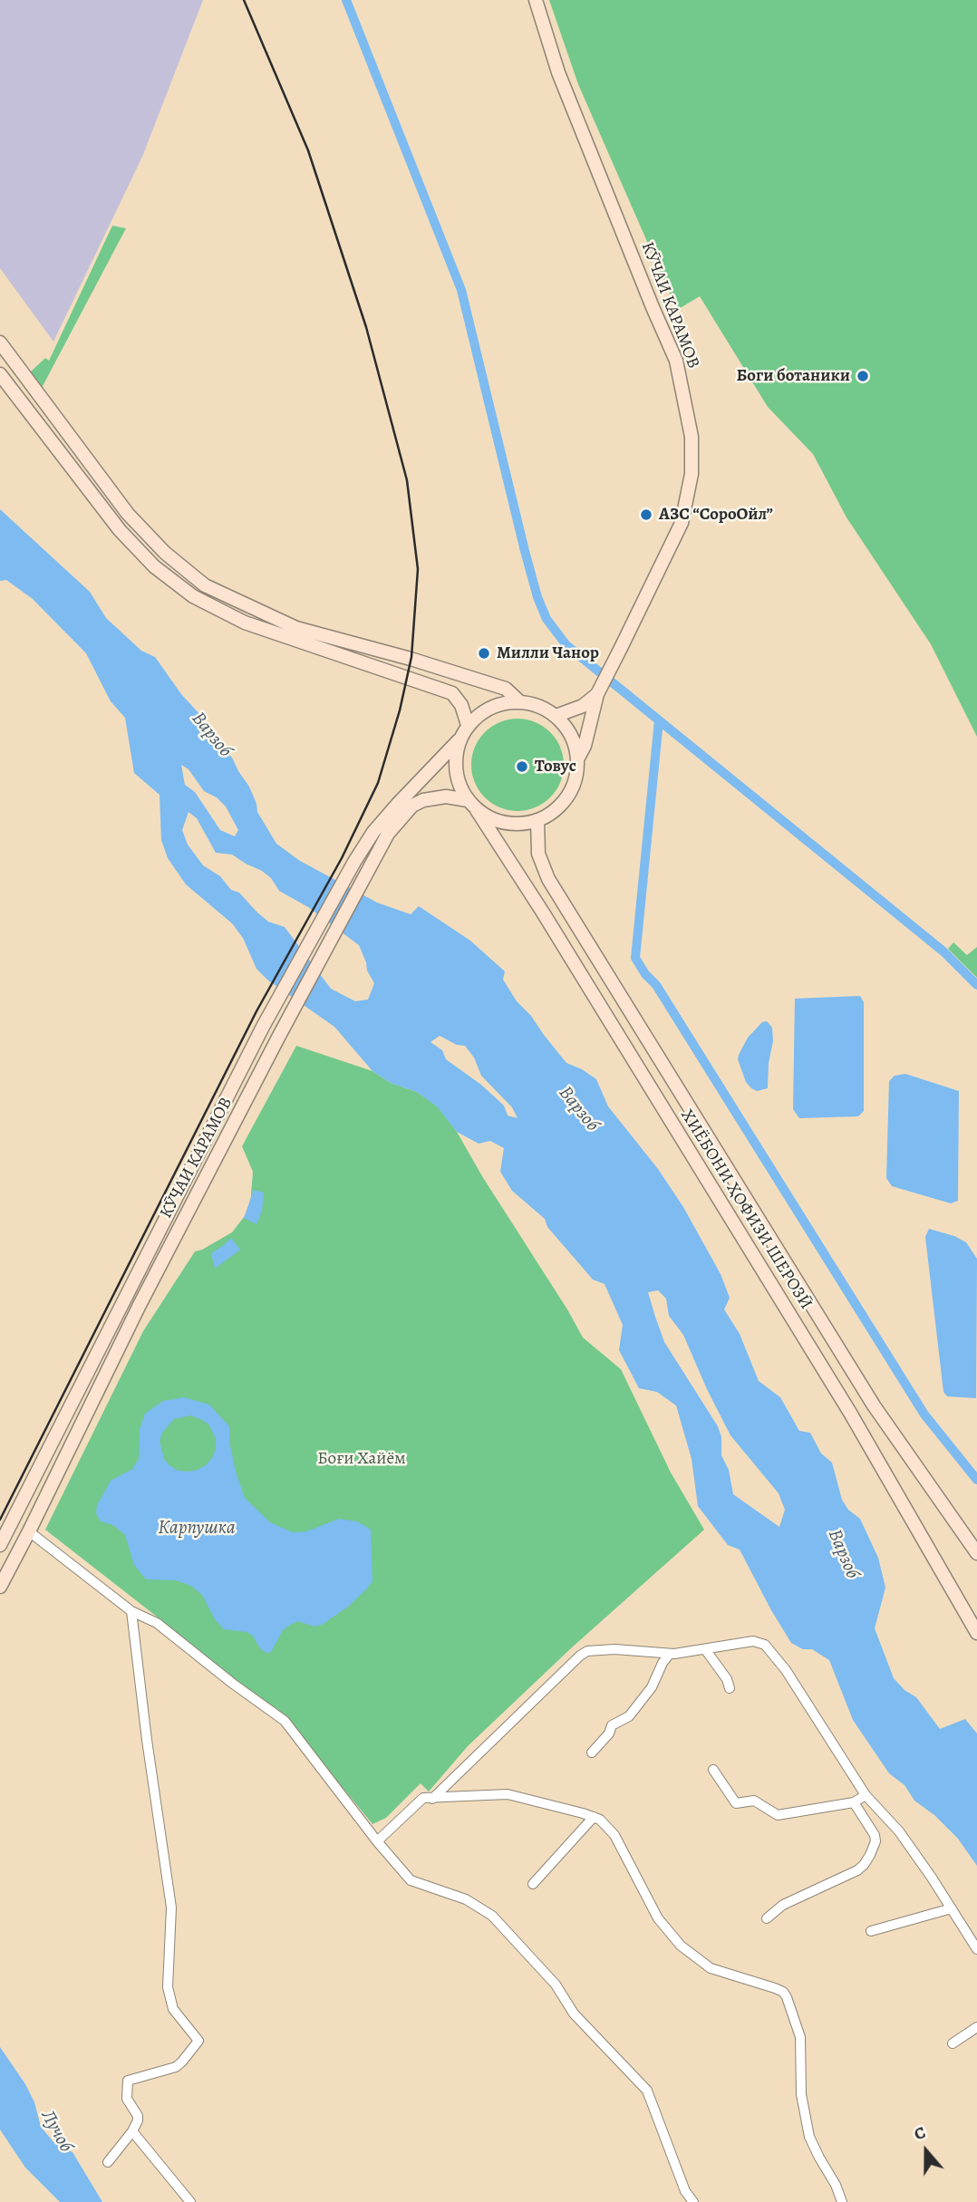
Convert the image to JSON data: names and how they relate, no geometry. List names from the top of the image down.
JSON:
{
  "streets": {
    "main road": ["КӮЧАИ КАРАМОВ", "ХИЁБОНИ ҲОФИЗИ ШЕРОЗӢ"]
  },
  "crossings": [
    ["КӮЧАИ КАРАМОВ", "ХИЁБОНИ ҲОФИЗИ ШЕРОЗӢ"]
  ],
  "water": ["Варзоб", "Карпушка", "Лучоб"],
  "parks": ["Боғи Хайём"],
  "places": [
    "Боги ботаники",
    "АЗС “СороОйл”",
    "Милли Чанор",
    "Товус"
  ],
  "north": "top"
}
